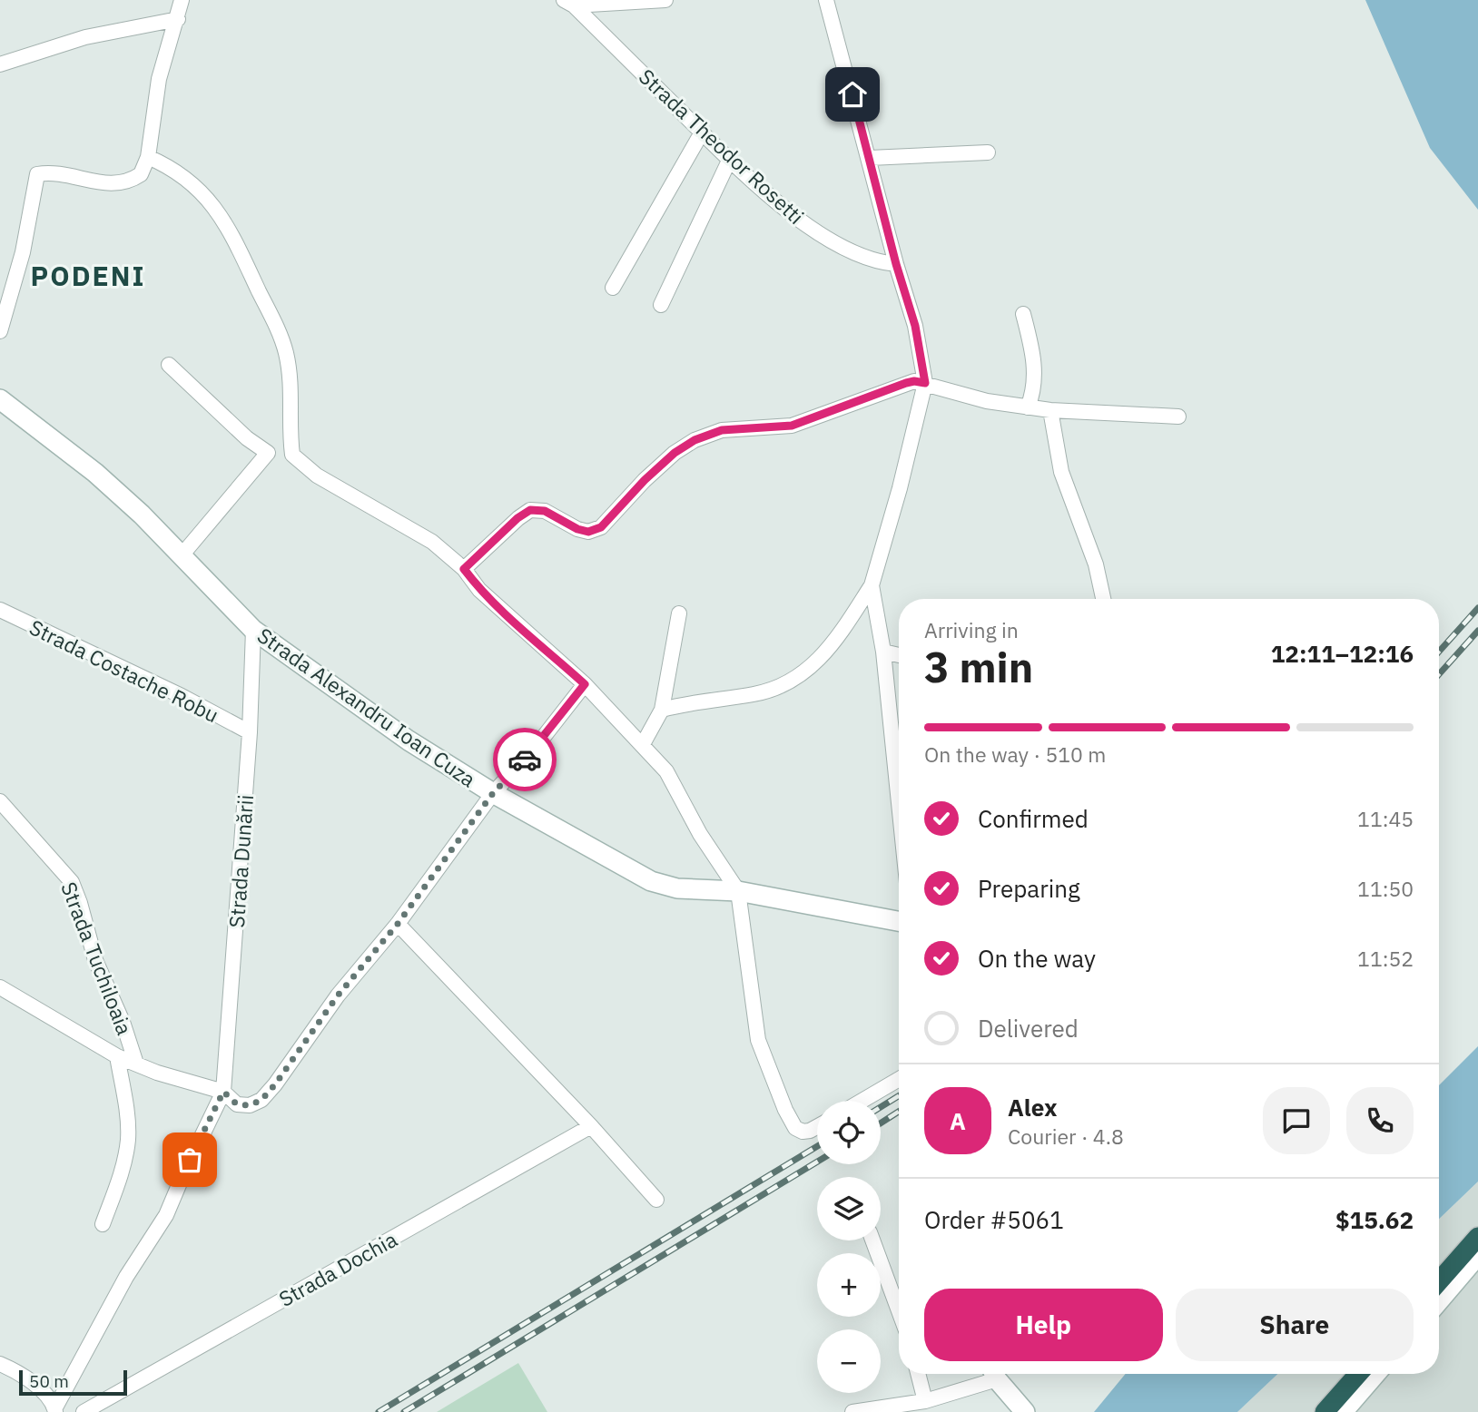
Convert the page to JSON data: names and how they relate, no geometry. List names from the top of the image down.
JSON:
{
  "streets": {
    "street": [
      "Strada Theodor Rosetti",
      "Strada Costache Robu",
      "Strada Alexandru Ioan Cuza",
      "Strada Dunării",
      "Strada Tuchiloaia",
      "Strada Dochia"
    ]
  },
  "crossings": [
    ["Strada Costache Robu", "Strada Dunării"],
    ["Strada Alexandru Ioan Cuza", "Strada Dunării"]
  ],
  "districts": ["PODENI"],
  "scale_bar": "50 m",
  "page": {
    "heading": ["3 min", "Arriving in", "12:11–12:16"],
    "panel": [
      "Alex",
      "Courier · 4.8",
      "Order #5061",
      "$15.62"
    ],
    "bar": "On the way · 510 m",
    "list": [
      ["Confirmed", "11:45"],
      ["Preparing", "11:50"],
      ["On the way", "11:52"],
      "Delivered"
    ],
    "round": "A",
    "map_buttons": ["+", "−"],
    "buttons": ["Help", "Share"],
    "scale": "50 m"
  }
}
